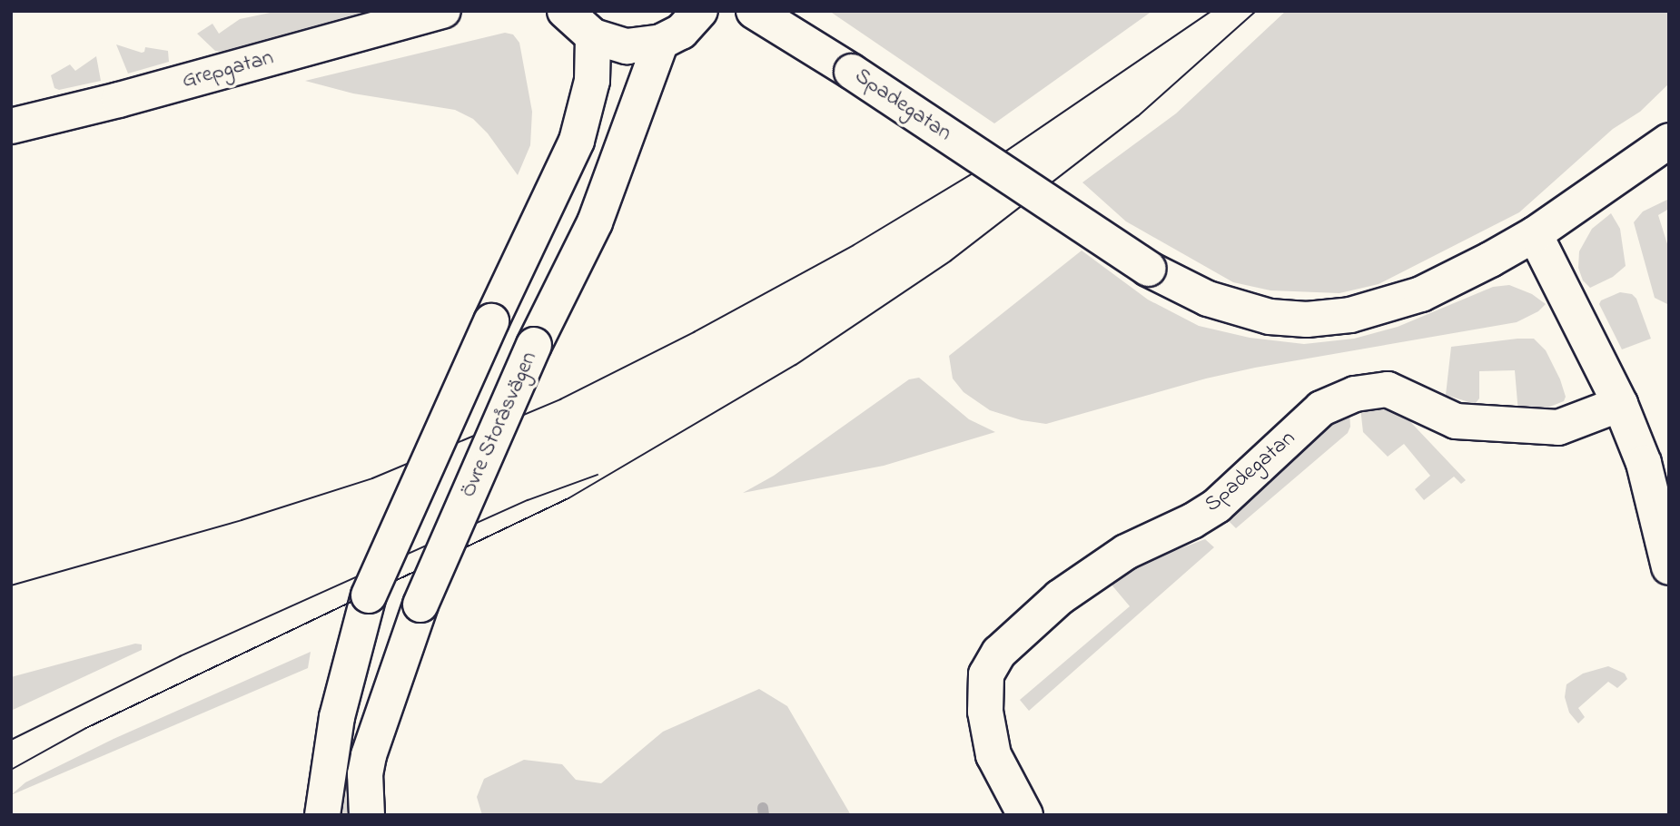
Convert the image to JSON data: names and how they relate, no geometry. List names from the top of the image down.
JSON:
{
  "streets": {
    "street": ["Grepgatan", "Spadegatan", "Övre Storåsvägen"]
  }
}
